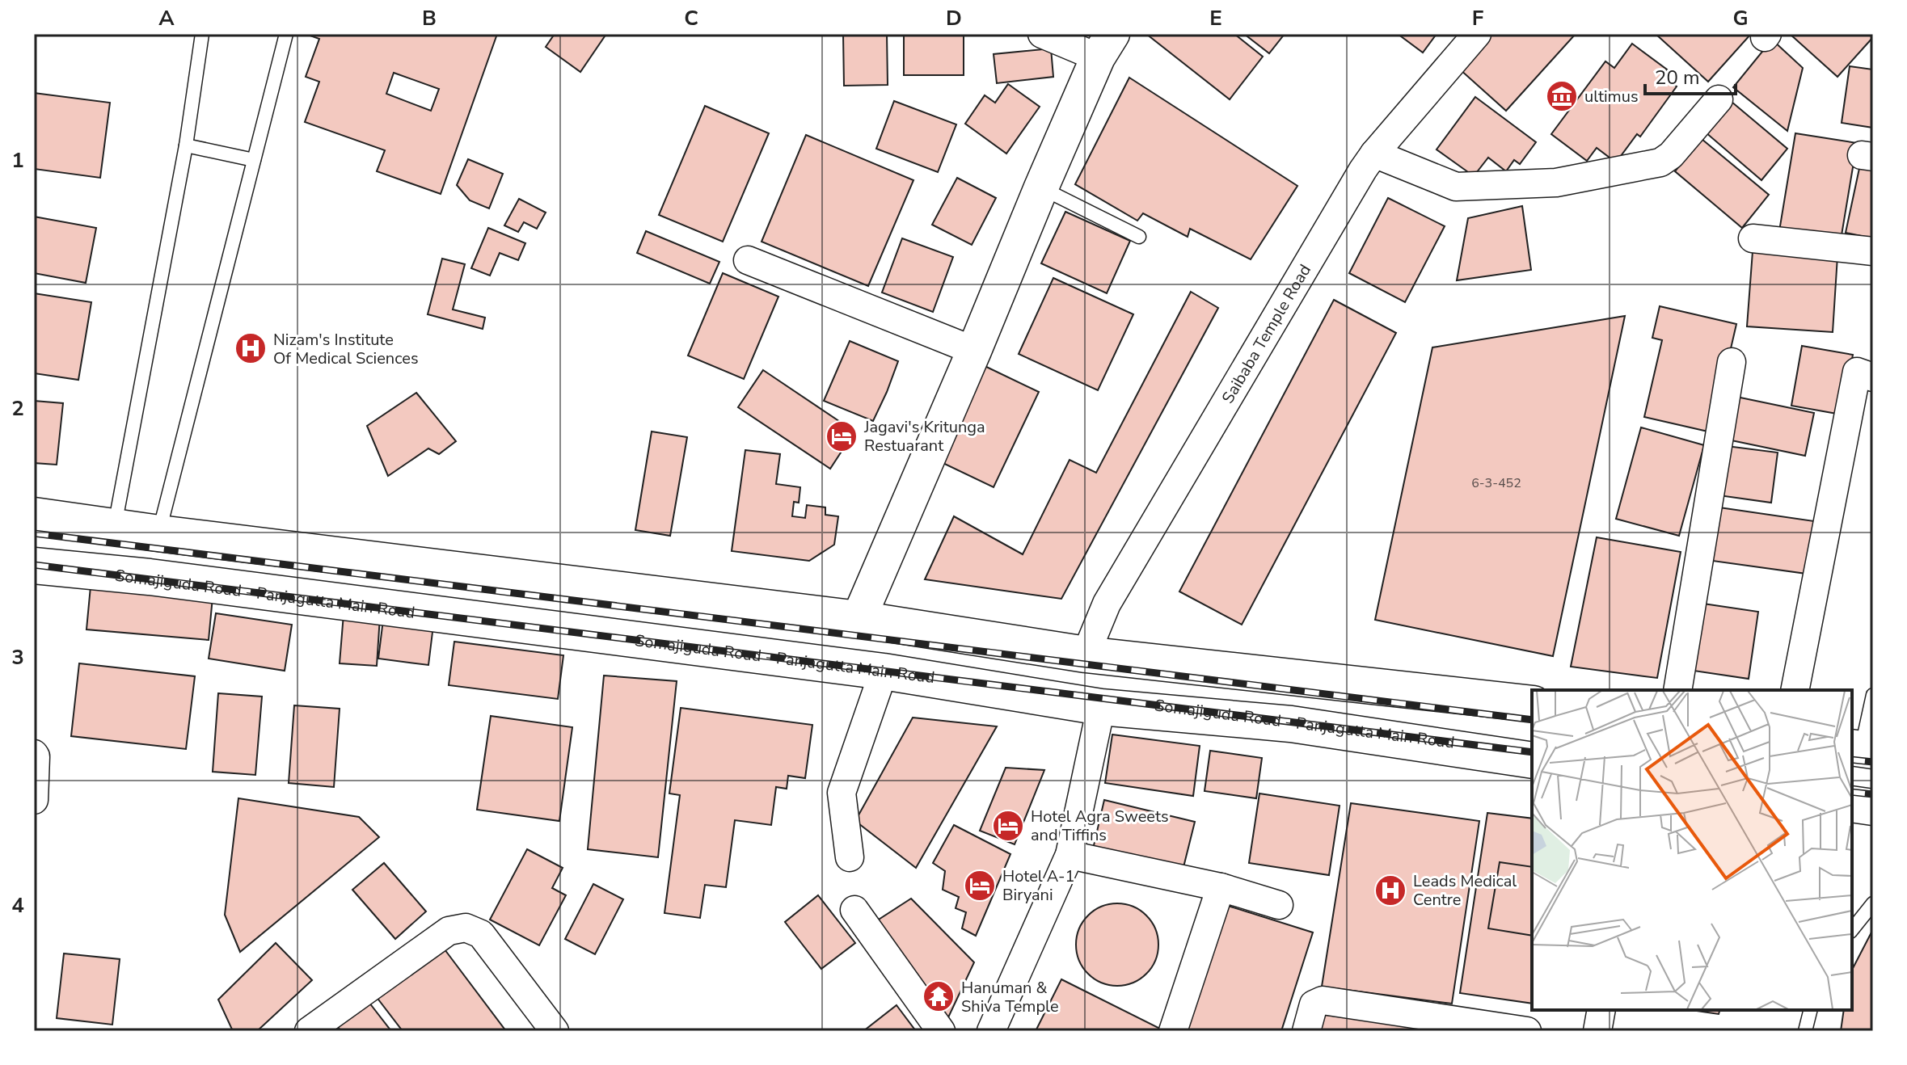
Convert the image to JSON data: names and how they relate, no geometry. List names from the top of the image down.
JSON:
{
  "streets": {
    "highway": ["Somajiguda Road - Panjagutta Main Road"],
    "street": ["Saibaba Temple Road"]
  },
  "places": {
    "museum": ["ultimus"],
    "hospital": ["Nizam's Institute Of Medical Sciences", "Leads Medical Centre"],
    "hotel": ["Jagavi's Kritunga Restuarant", "Hotel Agra Sweets and Tiffins", "Hotel A-1 Biryani"],
    "temple": ["Hanuman & Shiva Temple"]
  },
  "house_numbers": ["6-3-452"],
  "scale_bar": "20 m",
  "grid": {
    "columns": [
      "A",
      "B",
      "C",
      "D",
      "E",
      "F",
      "G"
    ],
    "rows": [
      "1",
      "2",
      "3",
      "4"
    ]
  }
}
